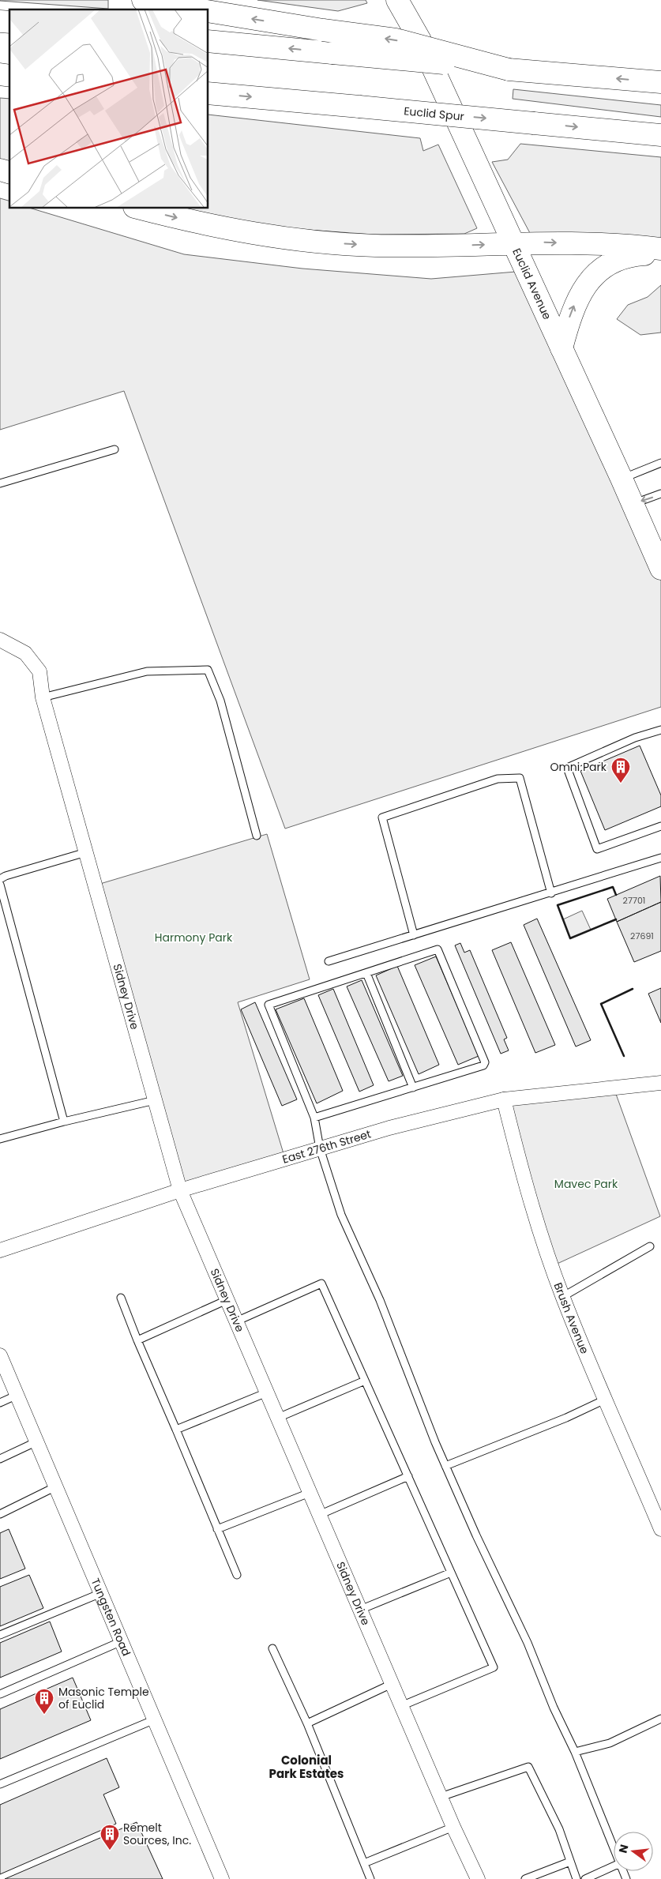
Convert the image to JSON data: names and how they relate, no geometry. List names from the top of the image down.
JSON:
{
  "streets": {
    "main road": ["Euclid Spur", "Euclid Avenue"],
    "street": [
      "Sidney Drive",
      "East 276th Street",
      "Brush Avenue",
      "Tungsten Road"
    ]
  },
  "crossings": [
    ["Sidney Drive", "East 276th Street"],
    ["East 276th Street", "Brush Avenue"]
  ],
  "districts": ["Colonial Park Estates"],
  "parks": ["Harmony Park", "Mavec Park"],
  "places": {
    "building": ["Omni Park", "Masonic Temple of Euclid", "Remelt Sources, Inc."]
  },
  "house_numbers": ["27701", "27691"],
  "north": "left"
}
